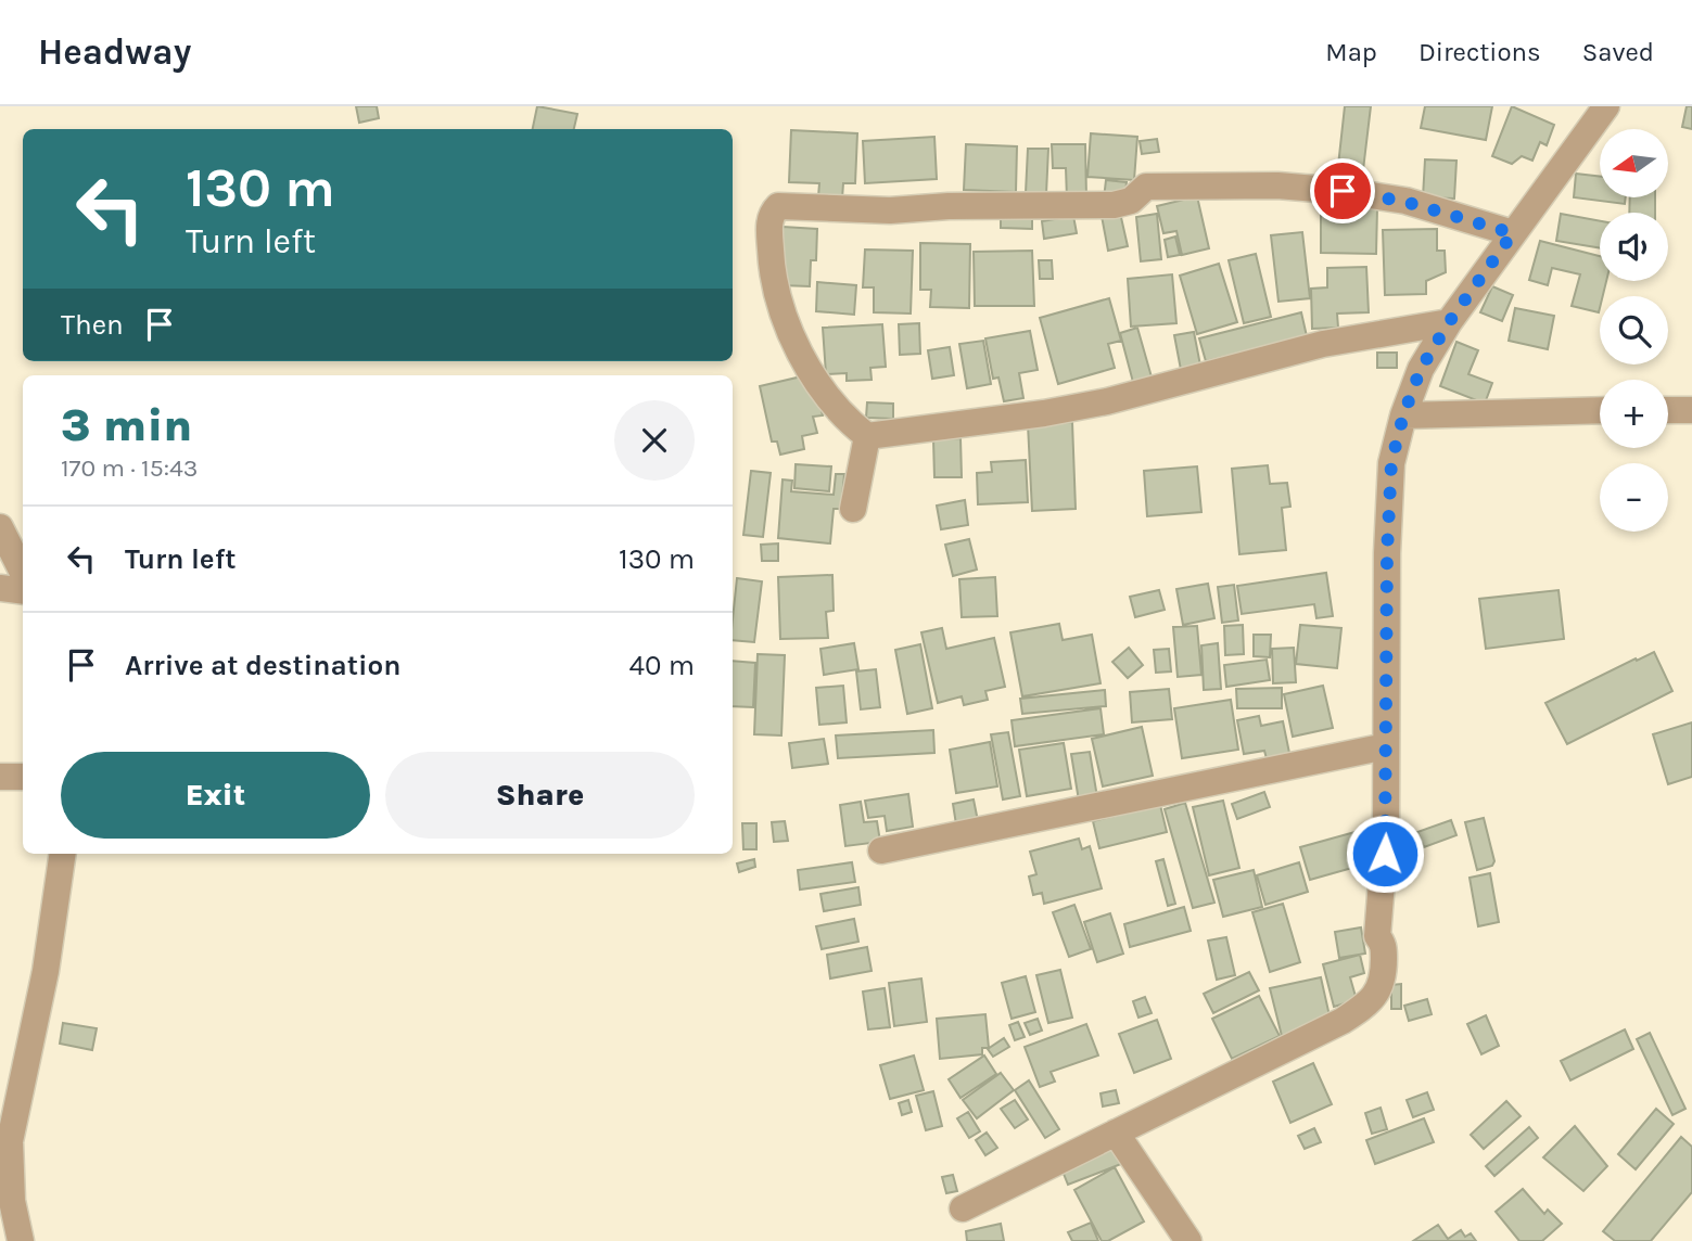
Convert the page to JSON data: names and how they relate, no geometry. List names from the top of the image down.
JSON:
{
  "north": "left",
  "page": {
    "header": "Headway",
    "nav": ["Map", "Directions", "Saved"],
    "map_buttons": ["+", "−"],
    "turn": ["130 m", "Turn left"],
    "then": "Then",
    "heading": ["3 min", "170 m · 15:43"],
    "list": [
      {
        "name": "Turn left",
        "value": "130 m"
      },
      {
        "name": "Arrive at destination",
        "value": "40 m"
      }
    ],
    "buttons": ["Exit", "Share"]
  }
}
